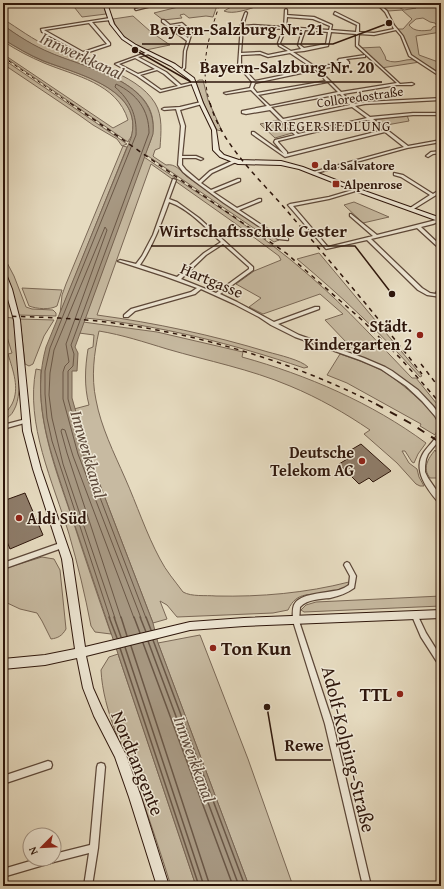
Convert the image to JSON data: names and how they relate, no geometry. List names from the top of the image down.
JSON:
{
  "streets": {
    "street": [
      "Colloredostraße",
      "Hartgasse",
      "Adolf-Kolping-Straße",
      "Nordtangente"
    ]
  },
  "districts": ["KRIEGERSIEDLUNG"],
  "water": ["Innwerkkanal"],
  "places": {
    "other": [
      "Bayern-Salzburg Nr. 21",
      "Bayern-Salzburg Nr. 20",
      "da Salvatore",
      "Wirtschaftsschule Gester",
      "Städt. Kindergarten 2",
      "Deutsche Telekom AG",
      "Aldi Süd",
      "Ton Kun",
      "TTL",
      "Rewe"
    ],
    "transit": ["Alpenrose"]
  },
  "north": "bottom left"
}
